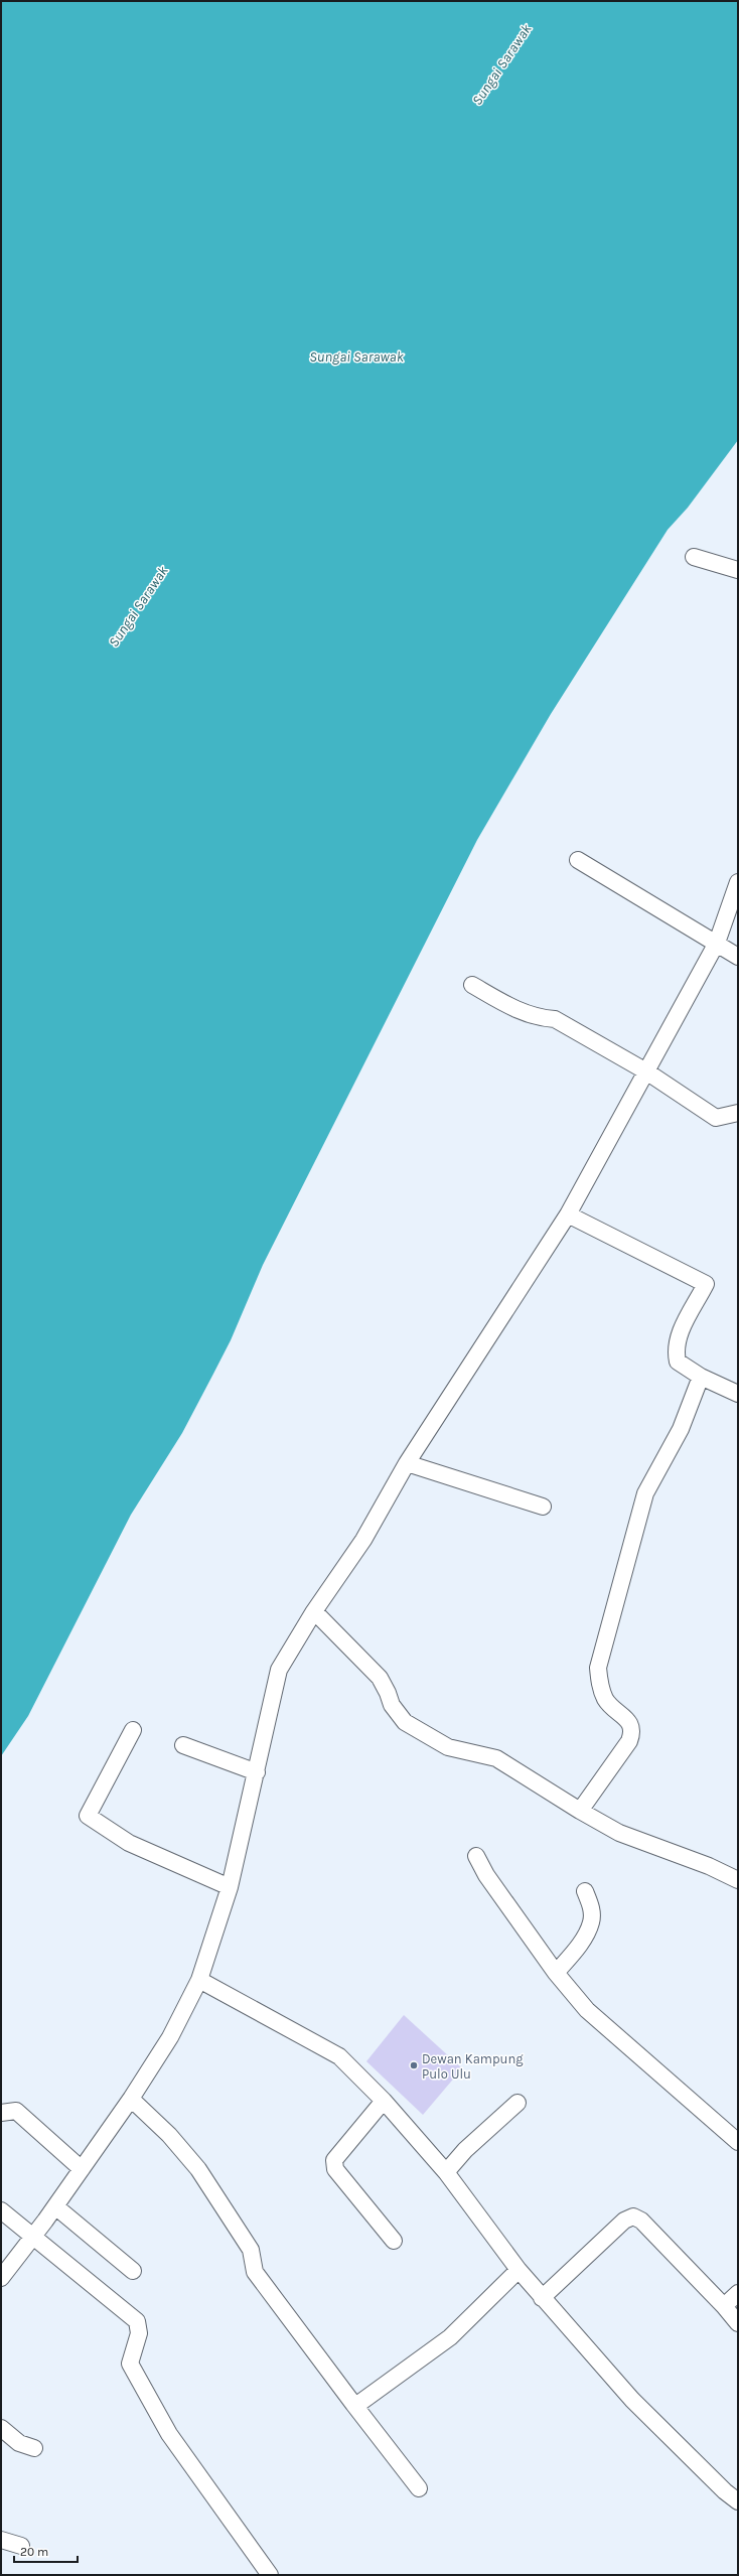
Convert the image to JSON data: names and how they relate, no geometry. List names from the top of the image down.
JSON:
{
  "water": ["Sungai Sarawak"],
  "places": ["Dewan Kampung Pulo Ulu"],
  "scale_bar": "20 m"
}
